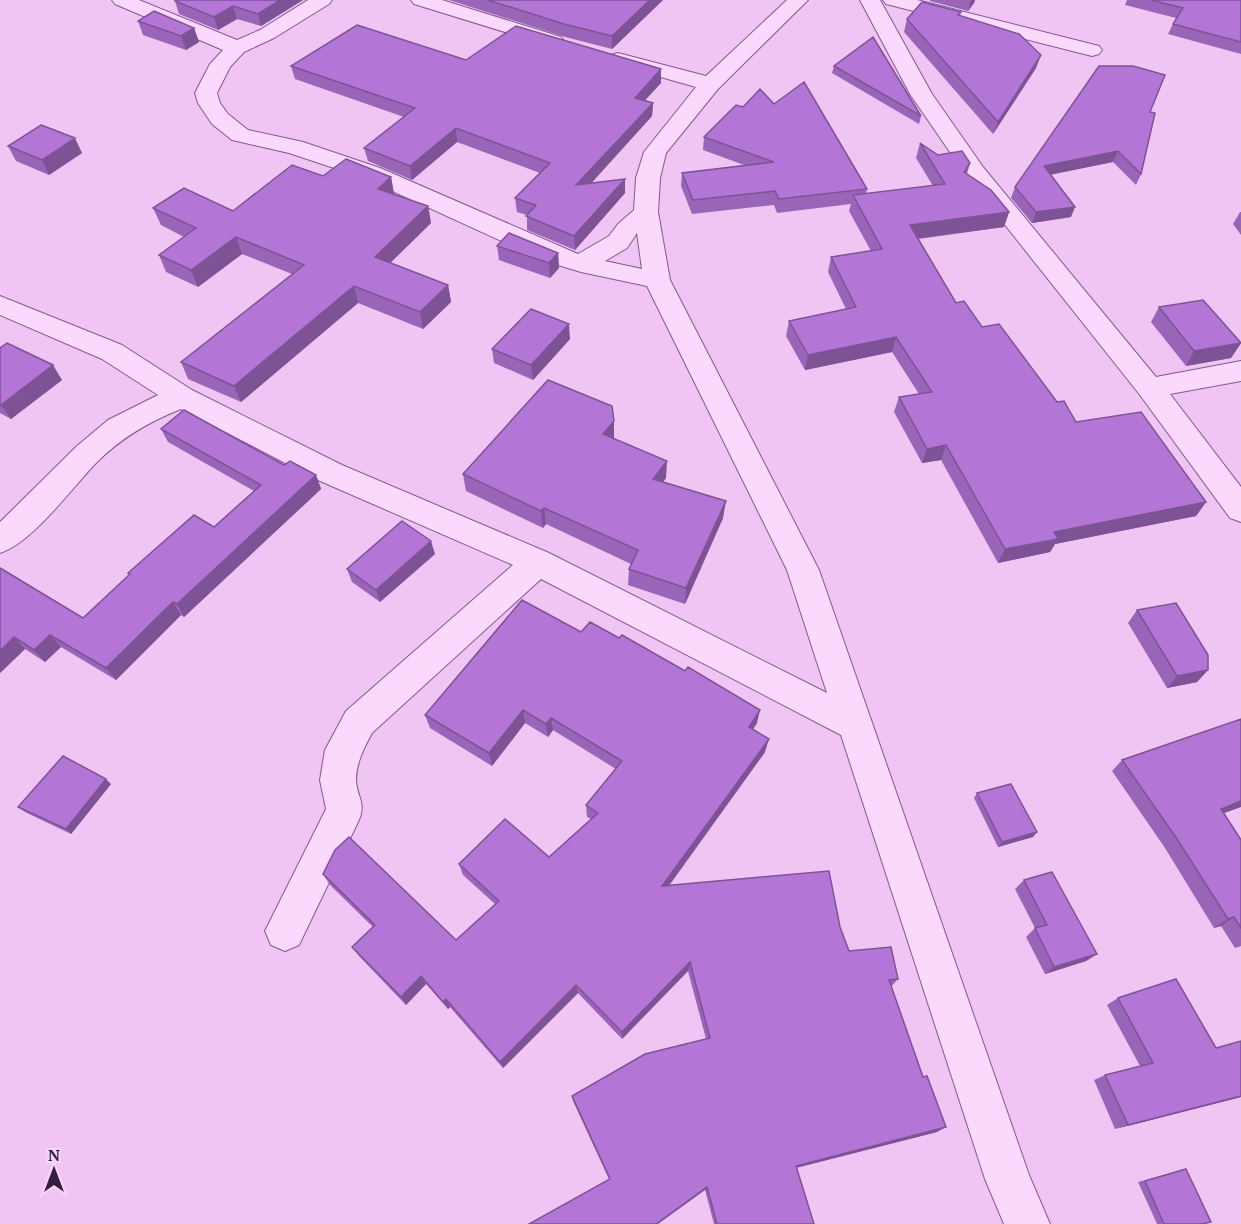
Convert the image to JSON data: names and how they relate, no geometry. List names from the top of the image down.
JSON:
{
  "north": "top"
}
